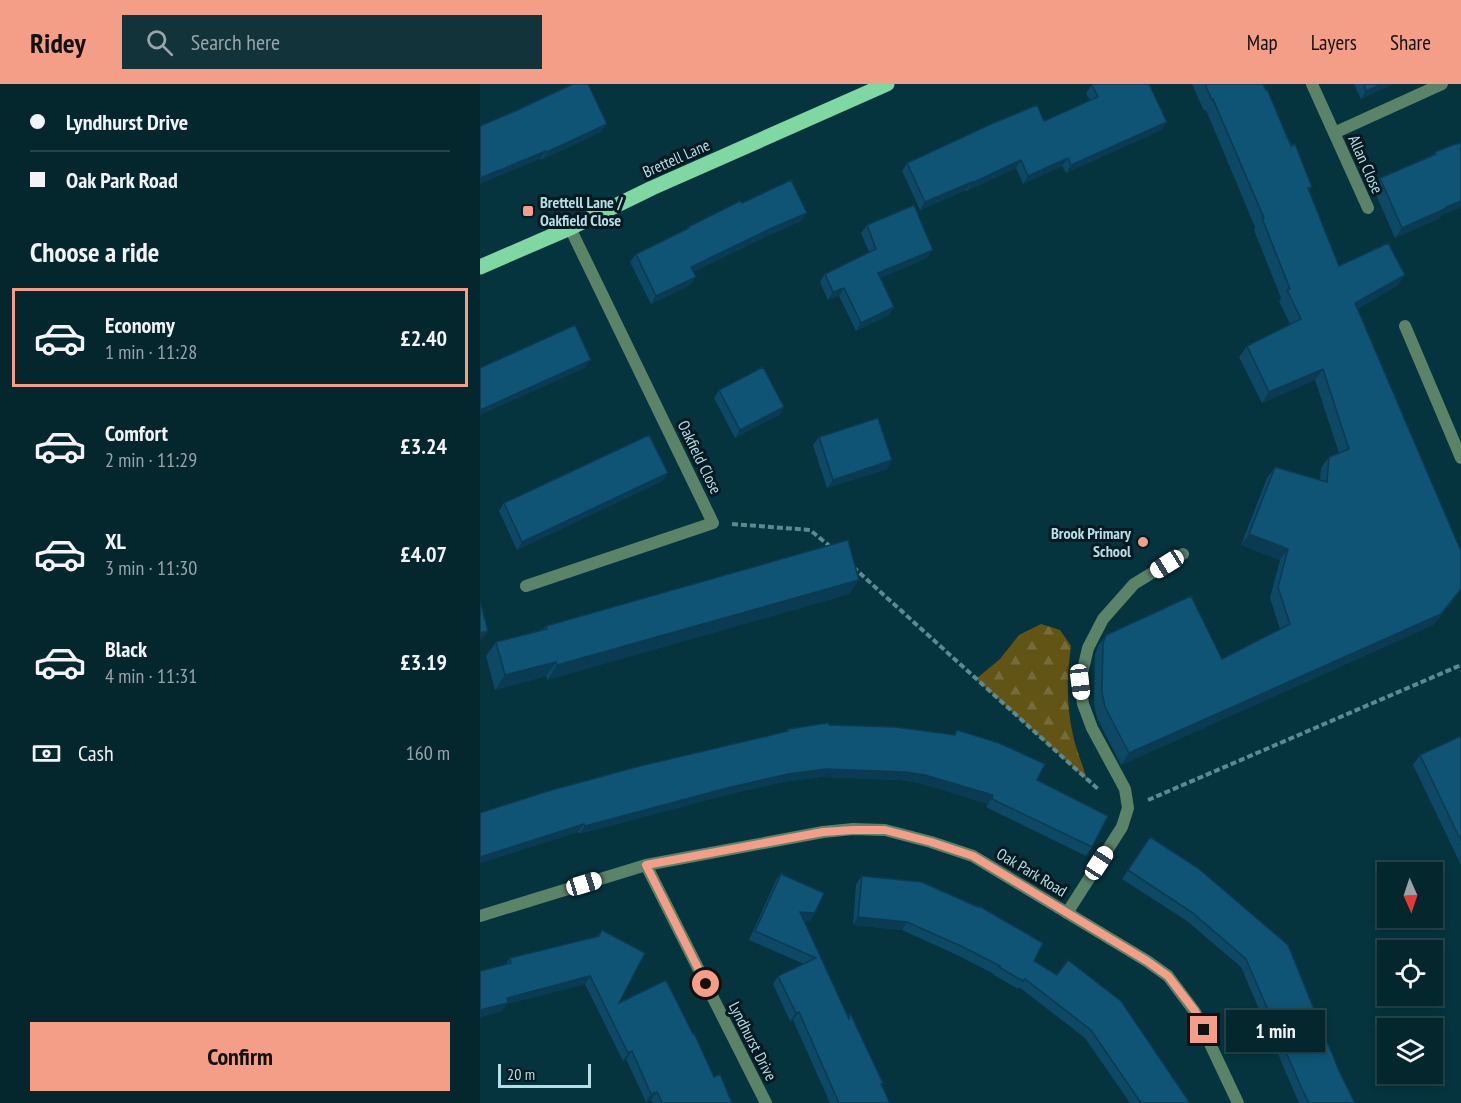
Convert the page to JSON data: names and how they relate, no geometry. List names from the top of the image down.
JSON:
{
  "streets": {
    "main road": ["Brettell Lane"],
    "street": [
      "Allan Close",
      "Oakfield Close",
      "Oak Park Road",
      "Lyndhurst Drive"
    ]
  },
  "crossings": [
    ["Brettell Lane", "Oakfield Close"],
    ["Oak Park Road", "Lyndhurst Drive"]
  ],
  "places": {
    "transit": ["Brettell Lane / Oakfield Close"],
    "other": ["Brook Primary School"]
  },
  "scale_bar": "20 m",
  "north": "bottom",
  "page": {
    "header": "Ridey",
    "search": "Search here",
    "nav": ["Map", "Layers", "Share"],
    "banner": ["Lyndhurst Drive", "Oak Park Road"],
    "heading": "Choose a ride",
    "list": [
      {
        "name": "Economy",
        "note": "1 min · 11:28",
        "value": "£2.40"
      },
      {
        "name": "Comfort",
        "note": "2 min · 11:29",
        "value": "£3.24"
      },
      {
        "name": "XL",
        "note": "3 min · 11:30",
        "value": "£4.07"
      },
      {
        "name": "Black",
        "note": "4 min · 11:31",
        "value": "£3.19"
      }
    ],
    "pay": ["Cash", "160 m"],
    "buttons": "Confirm",
    "bubble": "1 min",
    "scale": "20 m"
  }
}
